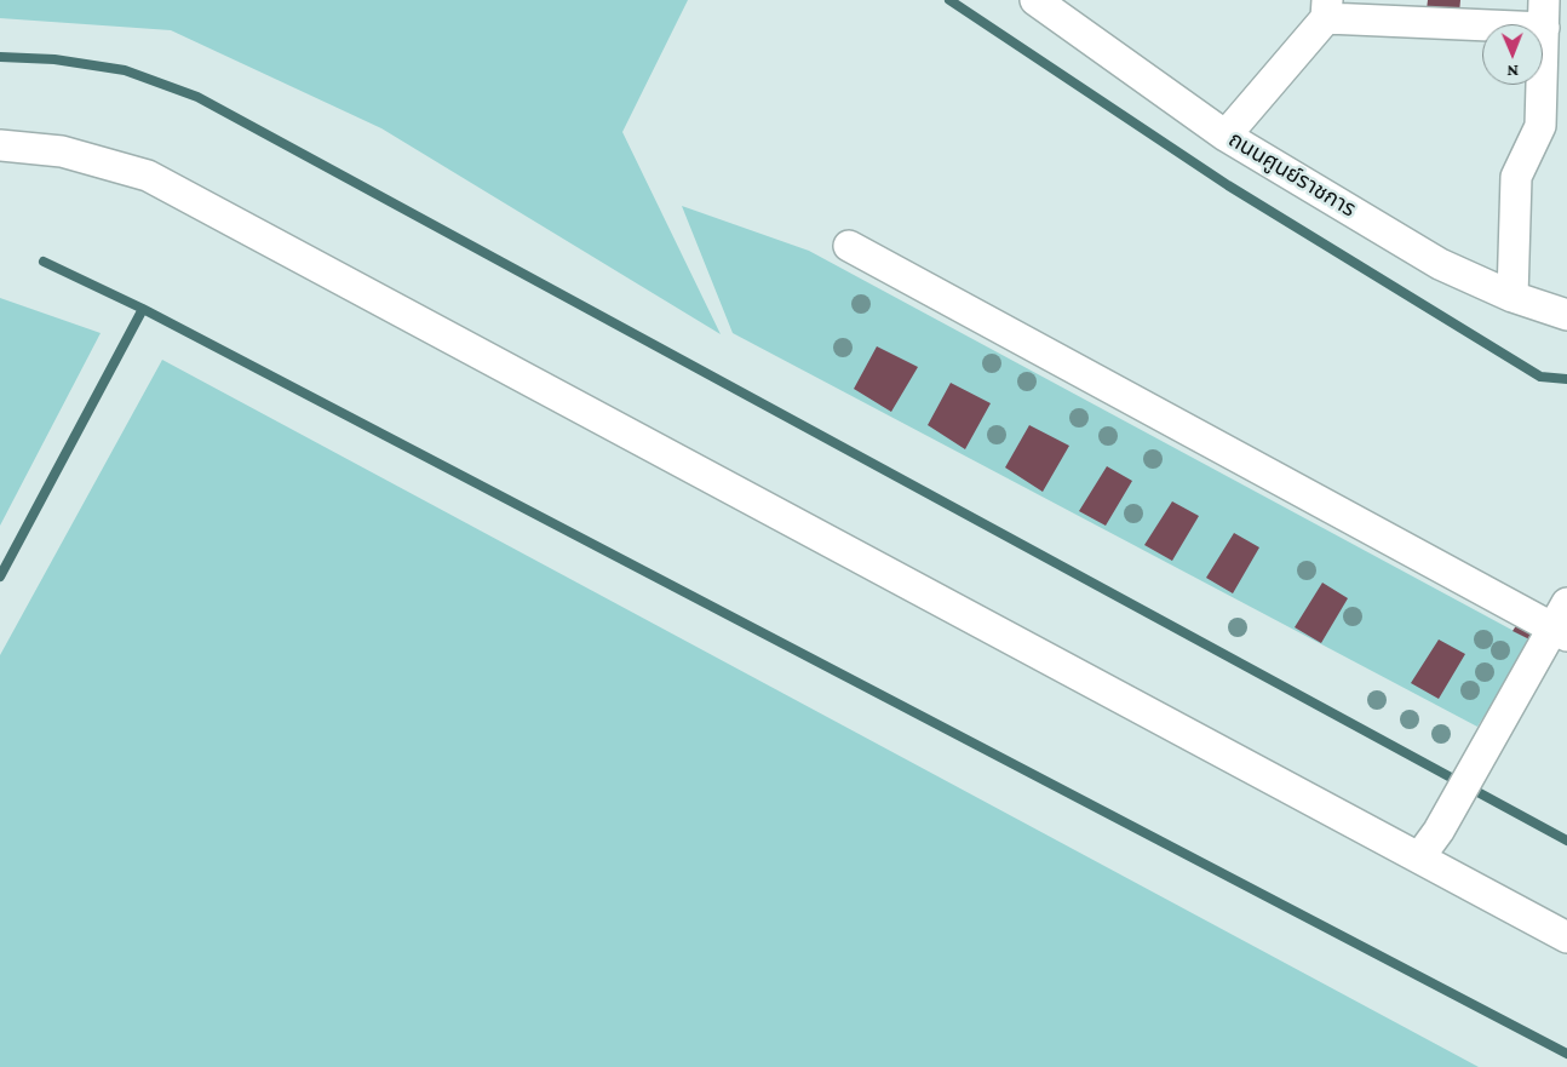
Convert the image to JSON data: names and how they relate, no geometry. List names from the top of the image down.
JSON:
{
  "streets": {
    "street": ["ถนนศูนย์ราชการ"]
  },
  "north": "bottom"
}
